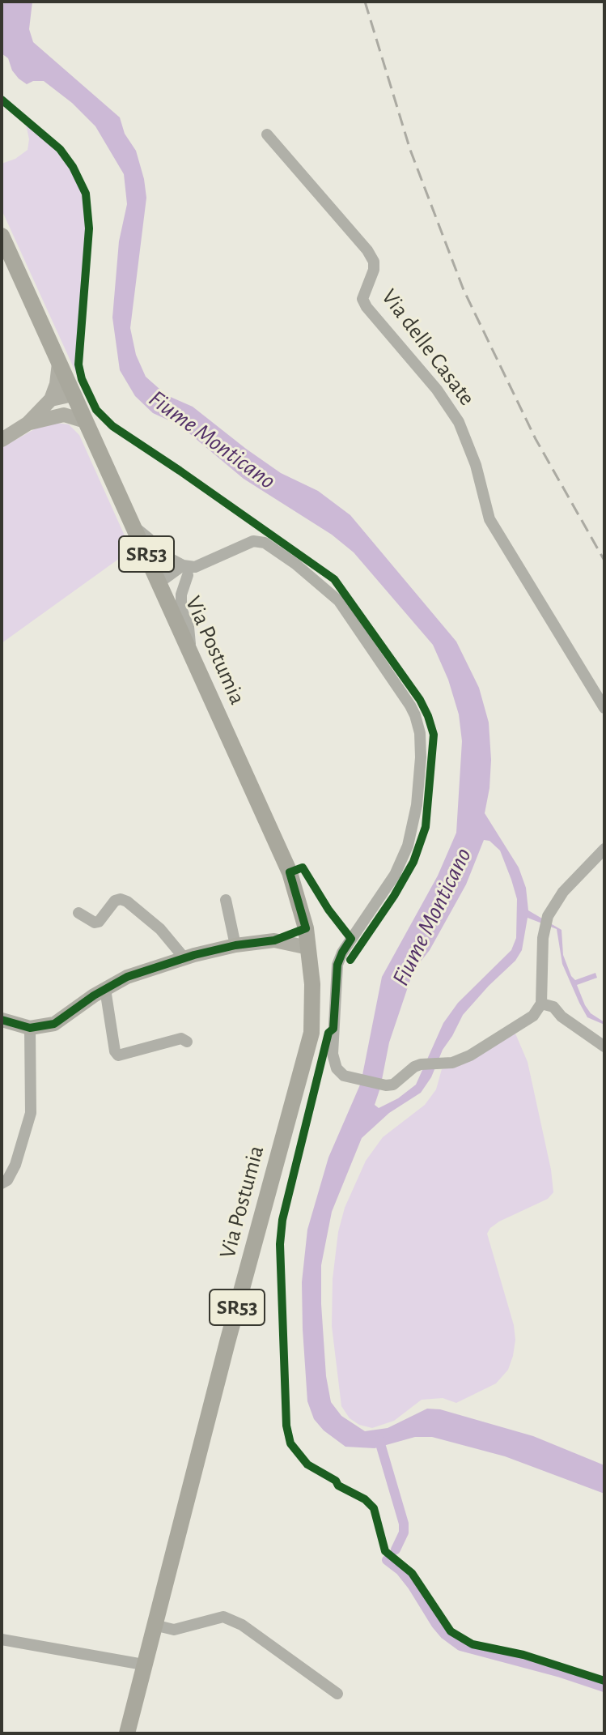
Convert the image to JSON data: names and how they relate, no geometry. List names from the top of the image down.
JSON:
{
  "streets": {
    "main road": ["SR53", "Via Postumia"],
    "street": ["Via delle Casate"]
  },
  "crossings": [
    ["SR53", "Via Postumia"]
  ],
  "water": ["Fiume Monticano"]
}
